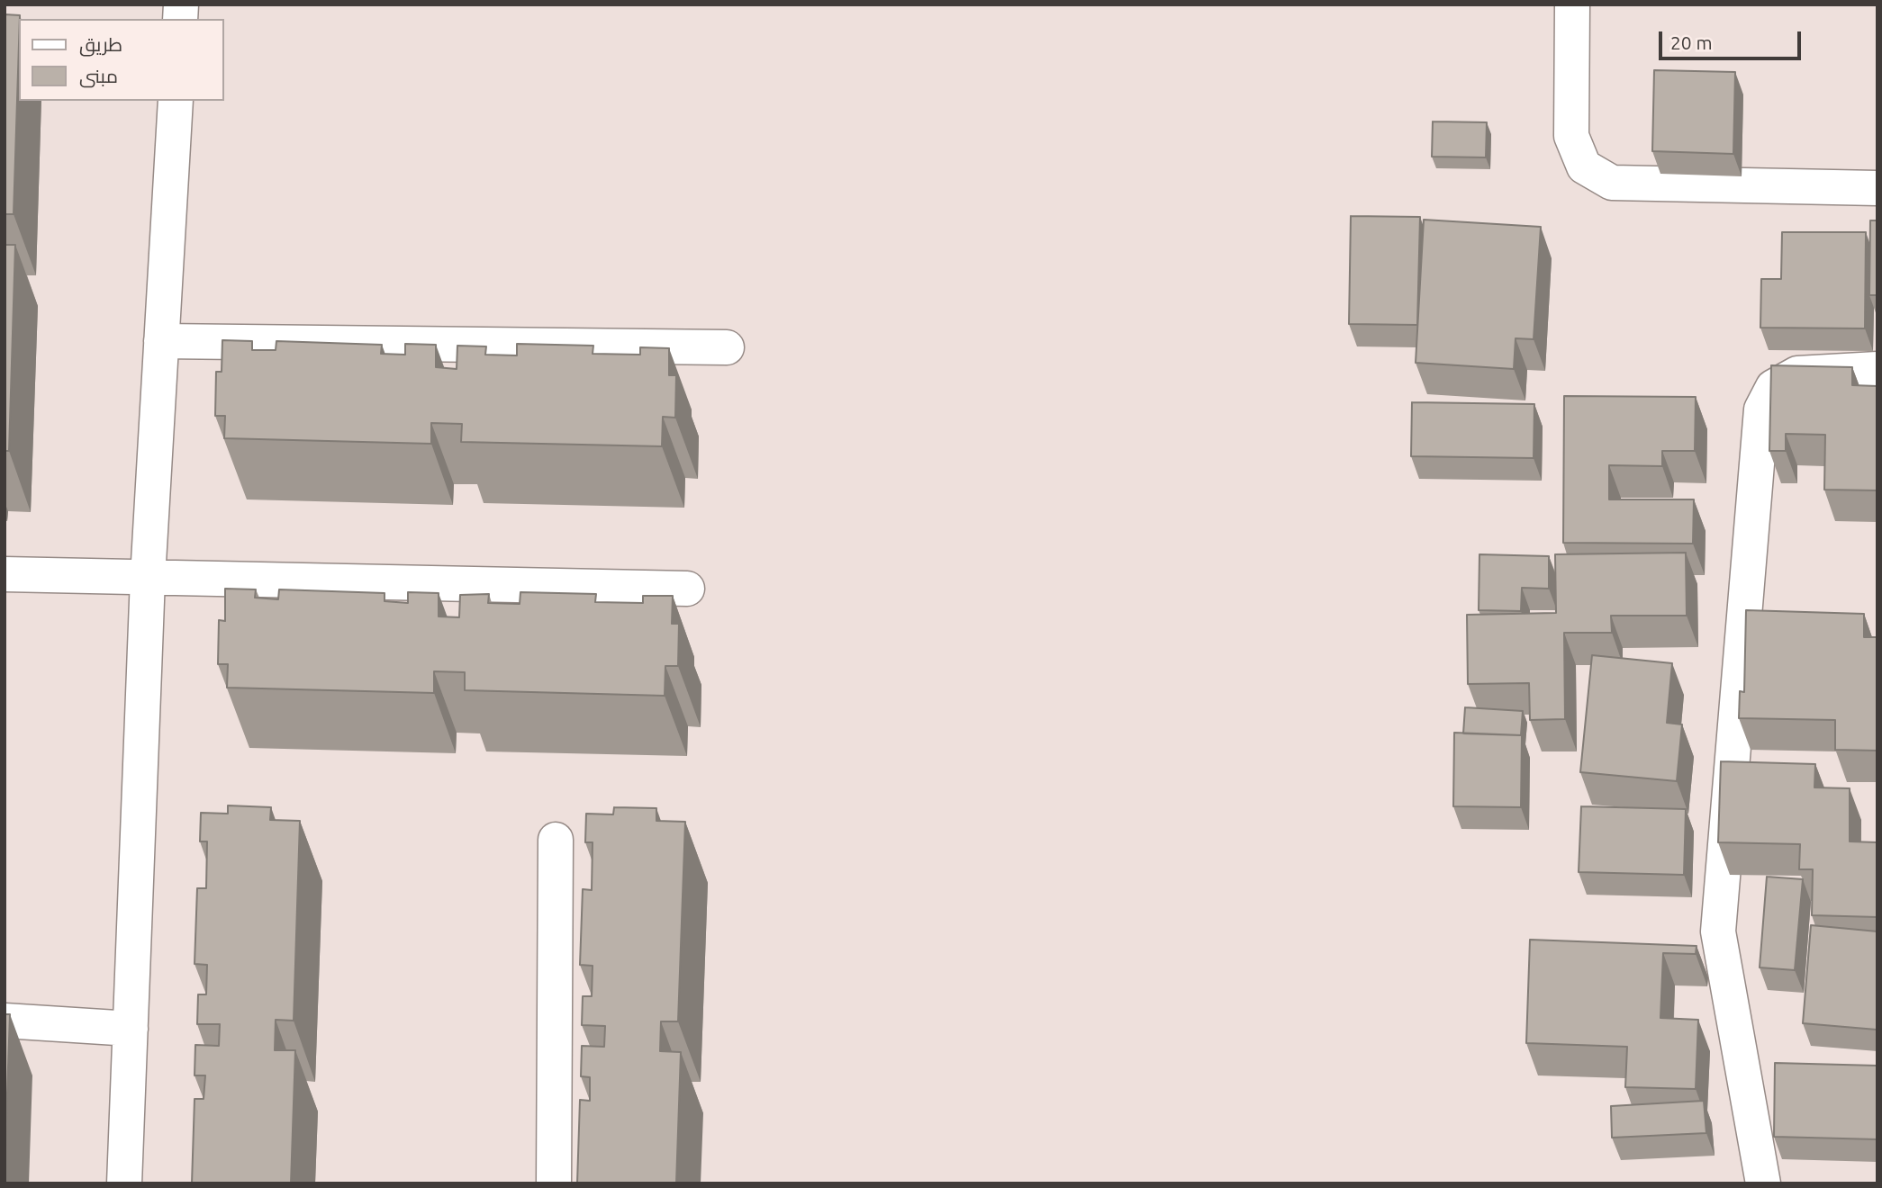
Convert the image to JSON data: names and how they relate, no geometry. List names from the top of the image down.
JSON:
{
  "legend": ["طريق", "مبنى"],
  "scale_bar": "20 m"
}
